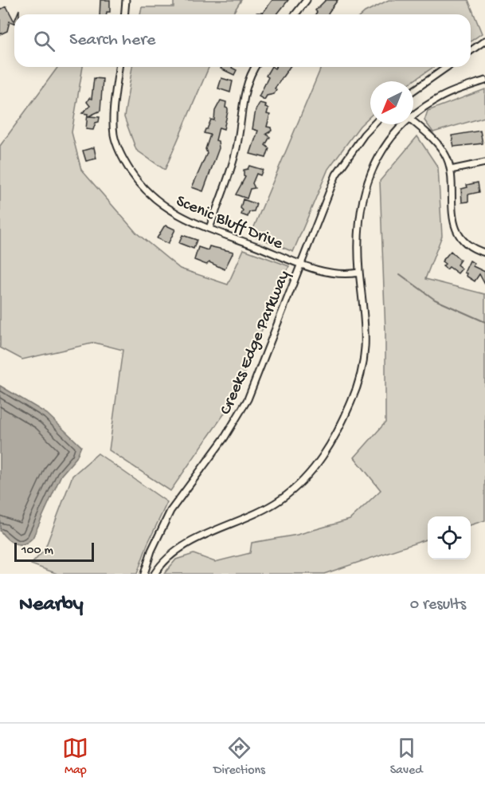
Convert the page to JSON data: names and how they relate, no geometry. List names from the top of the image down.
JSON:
{
  "streets": {
    "street": ["Scenic Bluff Drive", "Creeks Edge Parkway"]
  },
  "crossings": [
    ["Scenic Bluff Drive", "Creeks Edge Parkway"]
  ],
  "scale_bar": "100 m",
  "north": "bottom left",
  "page": {
    "search": "Search here",
    "scale": "100 m",
    "heading": ["Nearby", "0 results"],
    "nav": ["Map", "Directions", "Saved"]
  }
}
